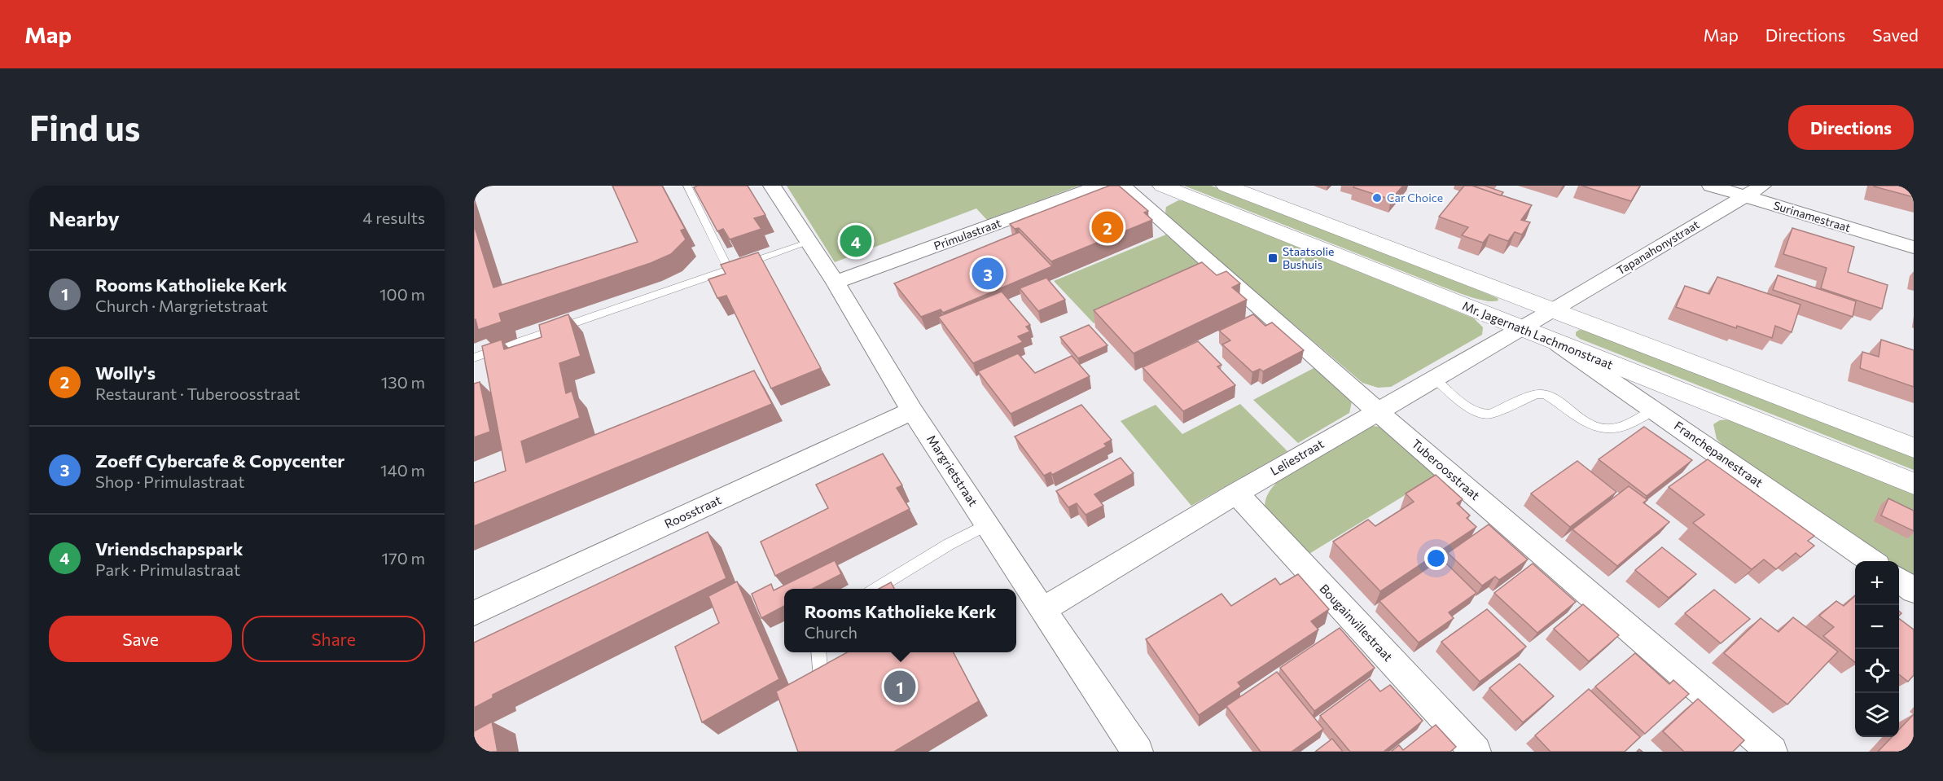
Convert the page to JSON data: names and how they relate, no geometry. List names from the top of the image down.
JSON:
{
  "streets": {
    "main road": ["Mr. Jagernath Lachmonstraat"],
    "street": [
      "Surinamestraat",
      "Primulastraat",
      "Tapanahonystraat",
      "Franchepanestraat",
      "Leliestraat",
      "Tuberoosstraat",
      "Margrietstraat",
      "Roosstraat",
      "Bougainvillestraat"
    ]
  },
  "crossings": [
    ["Surinamestraat", "Tapanahonystraat"],
    ["Primulastraat", "Margrietstraat"],
    ["Tapanahonystraat", "Leliestraat"],
    ["Mr. Jagernath Lachmonstraat", "Franchepanestraat"],
    ["Mr. Jagernath Lachmonstraat", "Leliestraat"],
    ["Leliestraat", "Tuberoosstraat"],
    ["Leliestraat", "Margrietstraat"],
    ["Leliestraat", "Bougainvillestraat"],
    ["Margrietstraat", "Roosstraat"]
  ],
  "places": {
    "other": ["Car Choice"],
    "transit": ["Staatsolie Bushuis"]
  },
  "page": {
    "header": "Map",
    "nav": ["Map", "Directions", "Saved"],
    "buttons": [
      "Directions",
      ["Save", "Share"]
    ],
    "title": "Find us",
    "heading": ["Nearby", "4 results"],
    "pins": [
      "2",
      "4",
      "3",
      "1"
    ],
    "list": [
      {
        "mark": "1",
        "name": "Rooms Katholieke Kerk",
        "note": "Church · Margrietstraat",
        "value": "100 m"
      },
      {
        "mark": "2",
        "name": "Wolly's",
        "note": "Restaurant · Tuberoosstraat",
        "value": "130 m"
      },
      {
        "mark": "3",
        "name": "Zoeff Cybercafe & Copycenter",
        "note": "Shop · Primulastraat",
        "value": "140 m"
      },
      {
        "mark": "4",
        "name": "Vriendschapspark",
        "note": "Park · Primulastraat",
        "value": "170 m"
      }
    ],
    "map_buttons": ["+", "−"],
    "popup": ["Rooms Katholieke Kerk", "Church"]
  }
}
